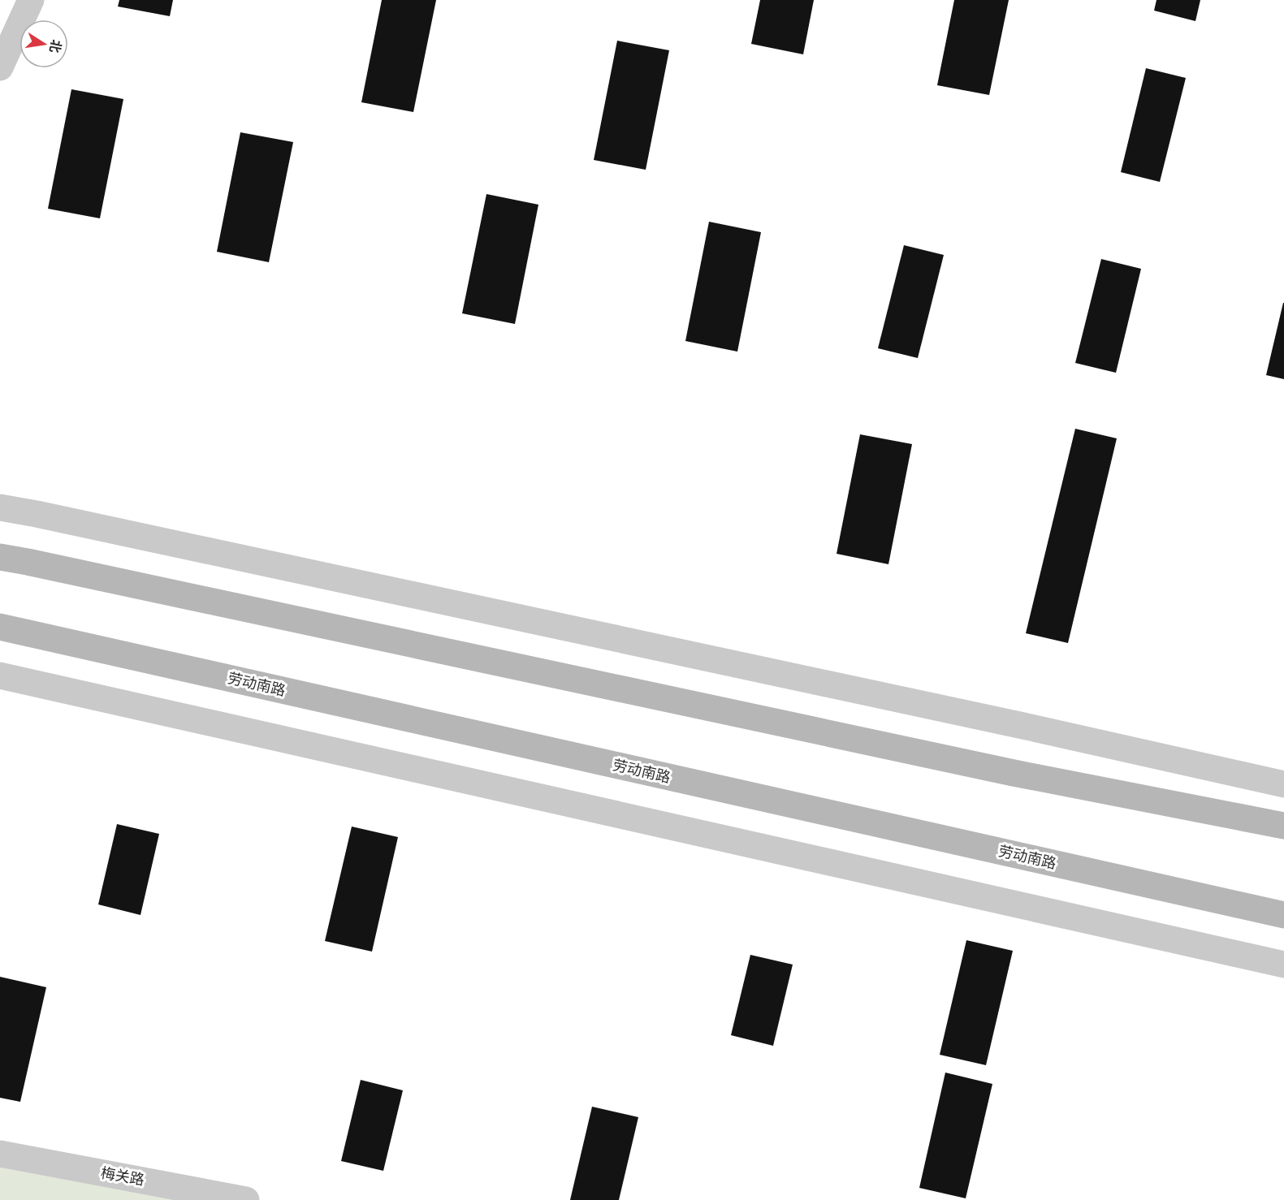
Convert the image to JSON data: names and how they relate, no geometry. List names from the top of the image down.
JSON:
{
  "streets": {
    "main road": ["劳动南路"],
    "street": ["梅关路"]
  },
  "north": "right"
}
